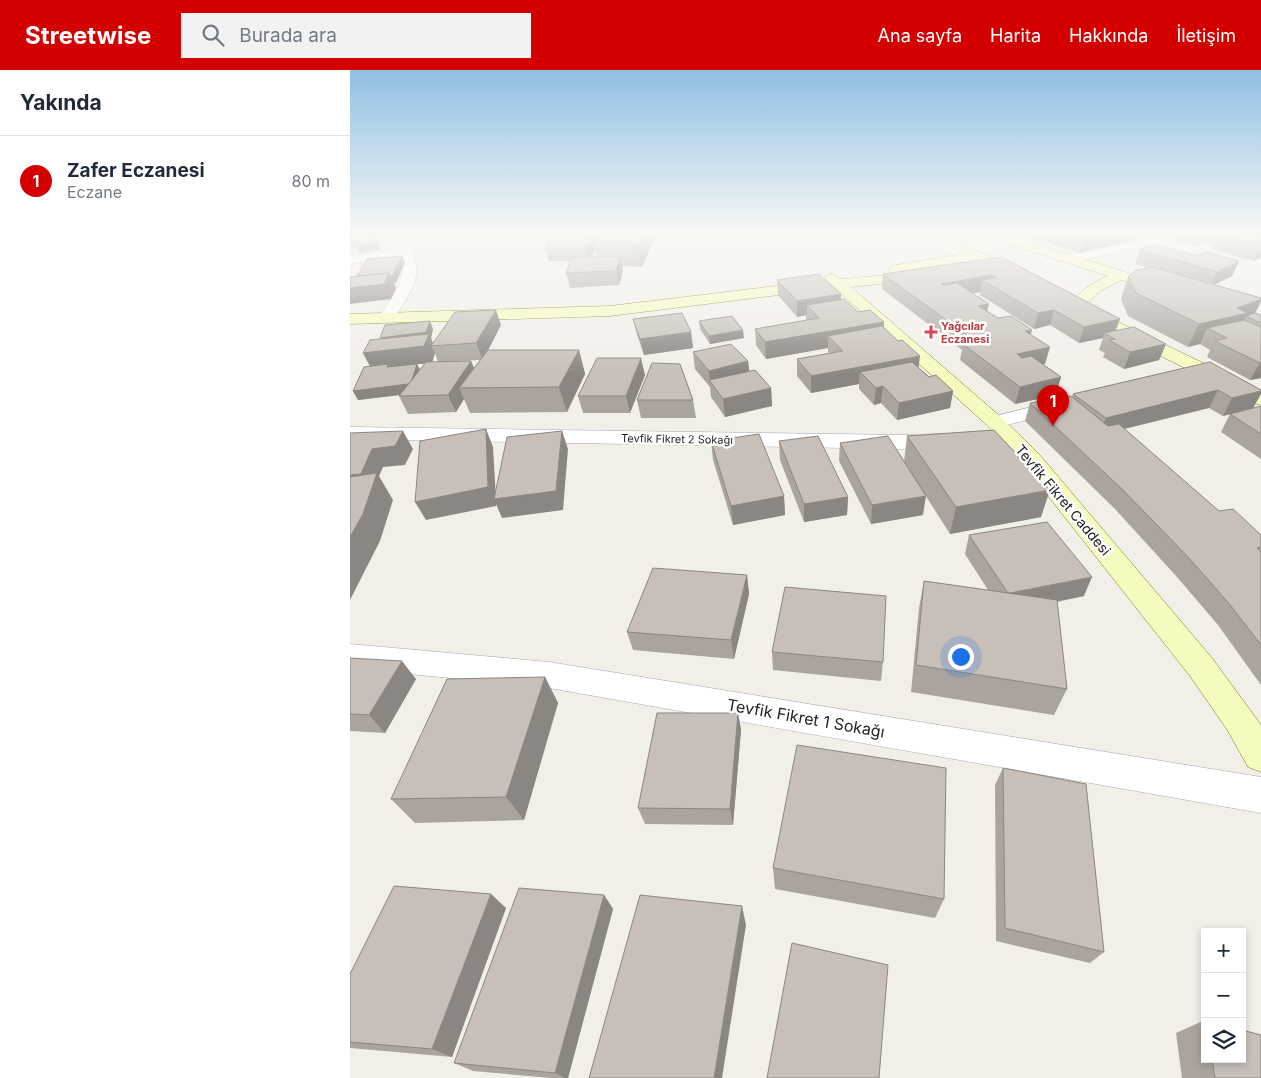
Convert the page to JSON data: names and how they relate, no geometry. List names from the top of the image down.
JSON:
{
  "streets": {
    "street": ["Tevfik Fikret 2 Sokağı", "Tevfik Fikret Caddesi", "Tevfik Fikret 1 Sokağı"]
  },
  "crossings": [
    ["Tevfik Fikret 2 Sokağı", "Tevfik Fikret Caddesi"]
  ],
  "places": {
    "health": ["Yağcılar Eczanesi"]
  },
  "page": {
    "header": "Streetwise",
    "search": "Burada ara",
    "nav": [
      "Ana sayfa",
      "Harita",
      "Hakkında",
      "İletişim"
    ],
    "heading": "Yakında",
    "list": [
      {
        "mark": "1",
        "name": "Zafer Eczanesi",
        "note": "Eczane",
        "value": "80 m"
      }
    ],
    "pins": "1",
    "map_buttons": ["+", "−"]
  }
}
